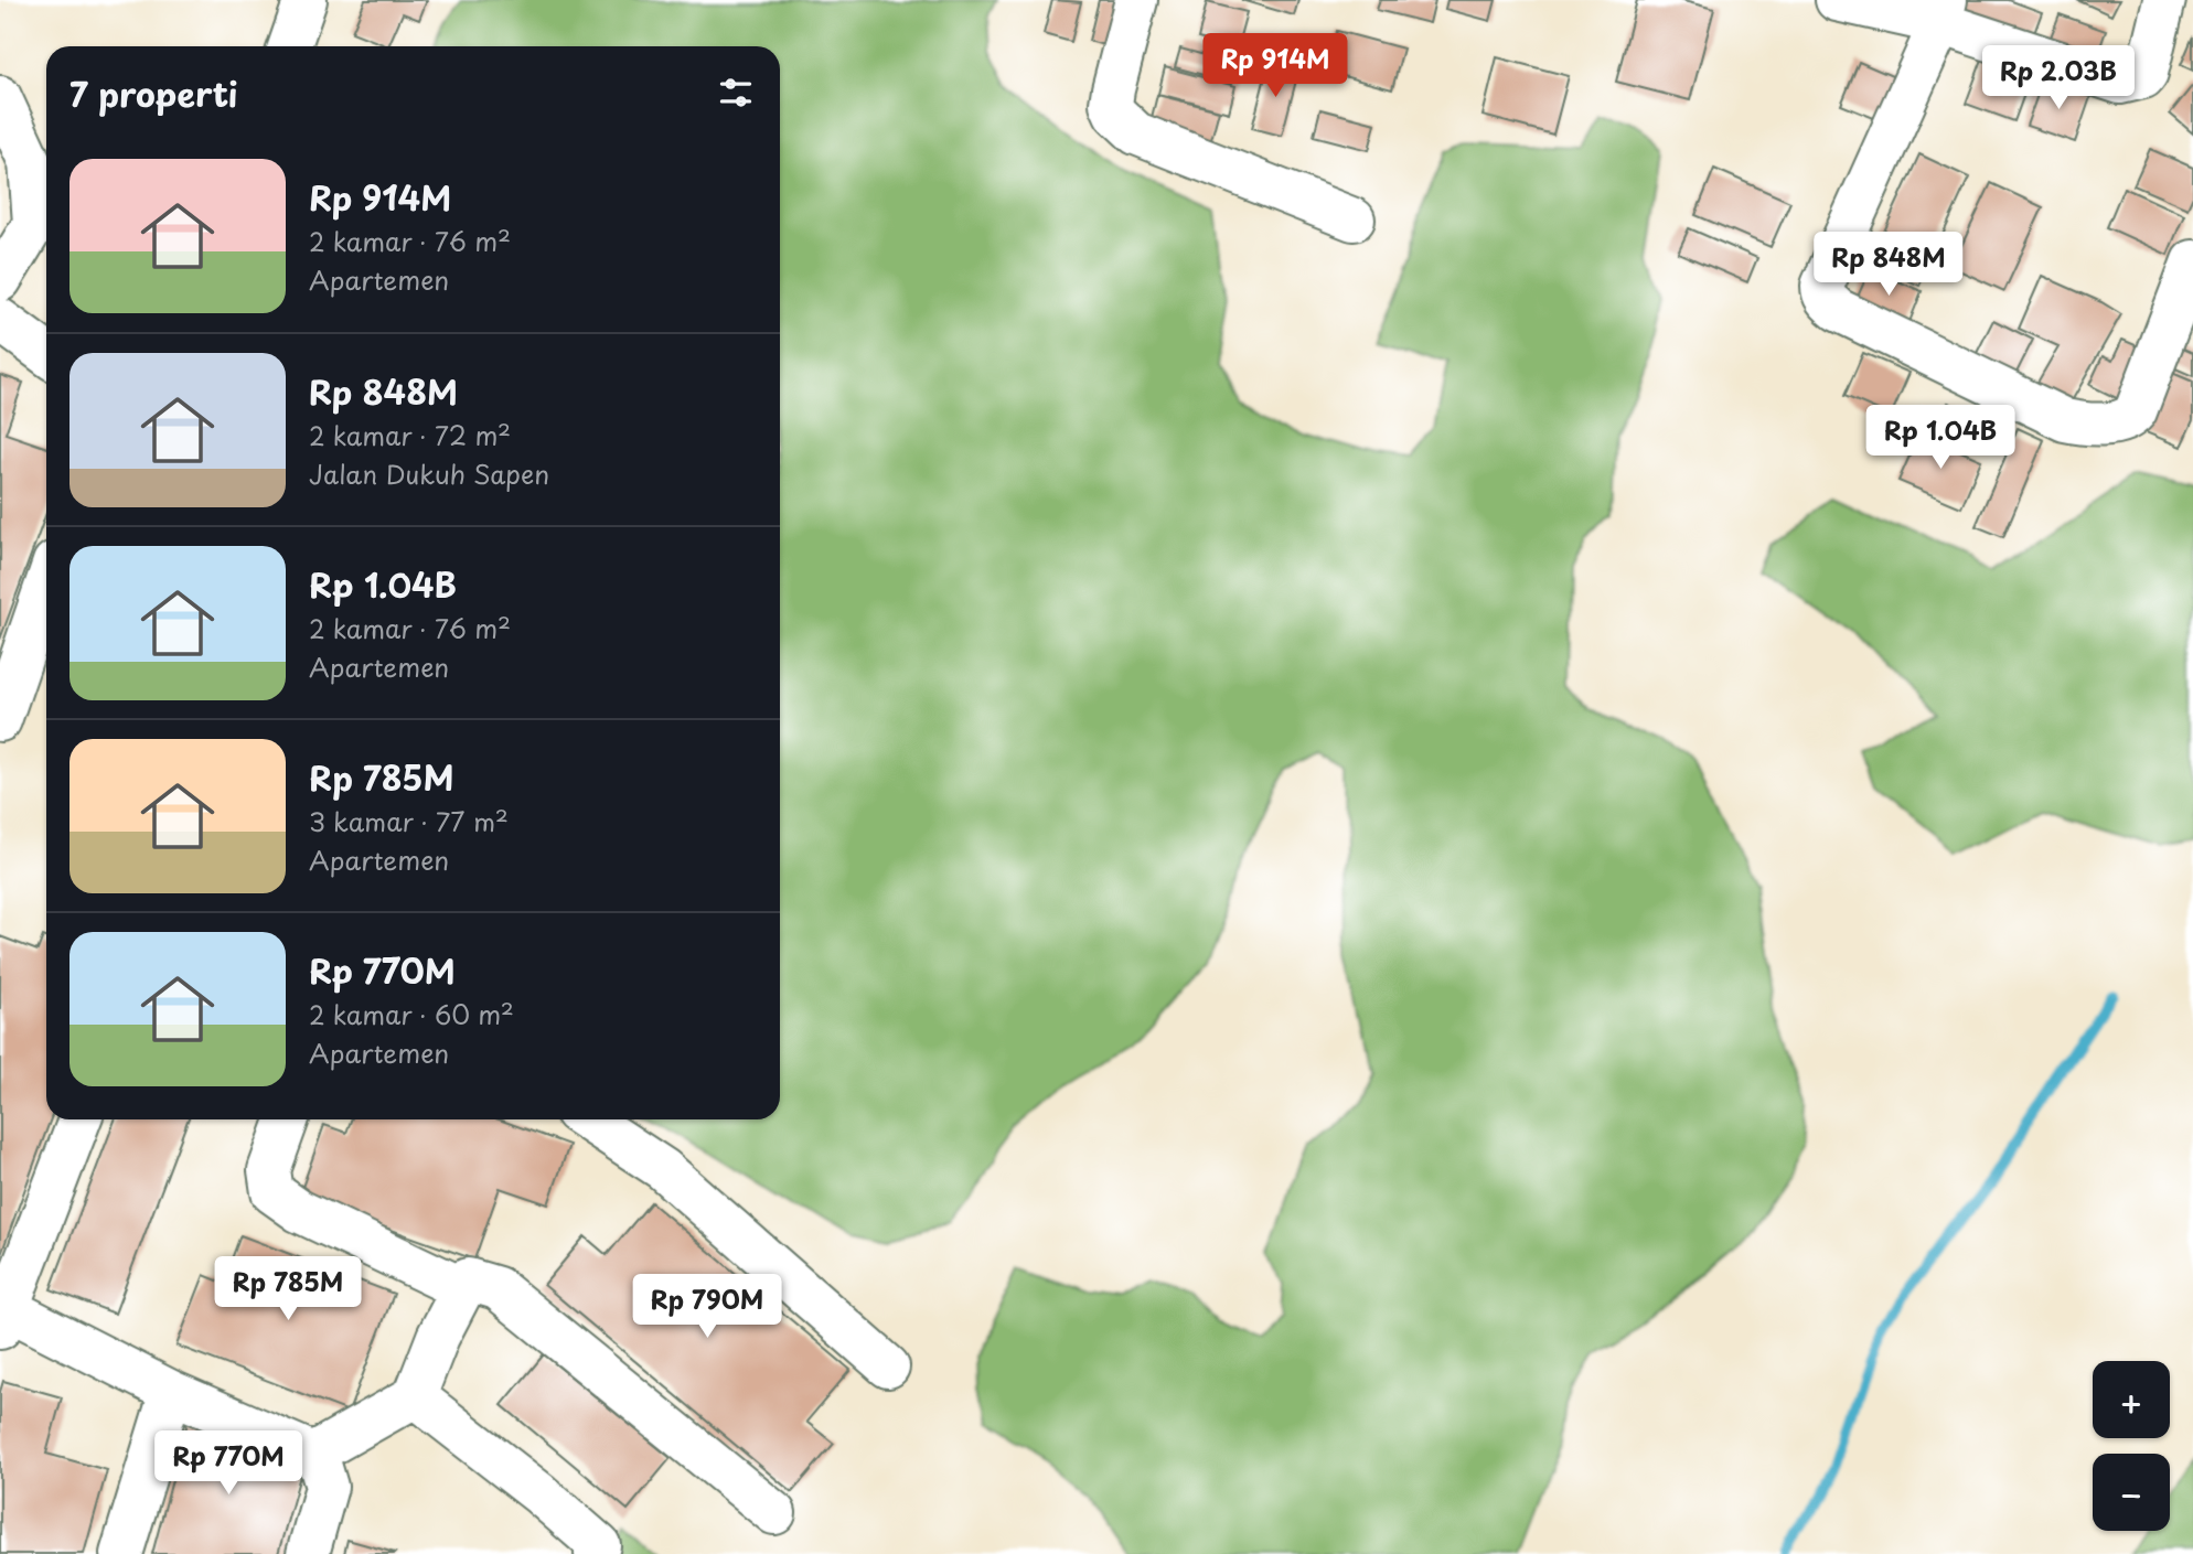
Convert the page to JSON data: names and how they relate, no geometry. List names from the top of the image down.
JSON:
{
  "page": {
    "price": [
      "Rp 914M",
      "Rp 2.03B",
      "Rp 848M",
      "Rp 1.04B",
      "Rp 785M",
      "Rp 790M",
      "Rp 770M"
    ],
    "heading": "7 properti",
    "list": [
      {
        "name": "Rp 914M",
        "note": "2 kamar · 76 m² · Apartemen"
      },
      {
        "name": "Rp 848M",
        "note": "2 kamar · 72 m² · Jalan Dukuh Sapen"
      },
      {
        "name": "Rp 1.04B",
        "note": "2 kamar · 76 m² · Apartemen"
      },
      {
        "name": "Rp 785M",
        "note": "3 kamar · 77 m² · Apartemen"
      },
      {
        "name": "Rp 770M",
        "note": "2 kamar · 60 m² · Apartemen"
      }
    ],
    "map_buttons": ["+", "−"]
  }
}
